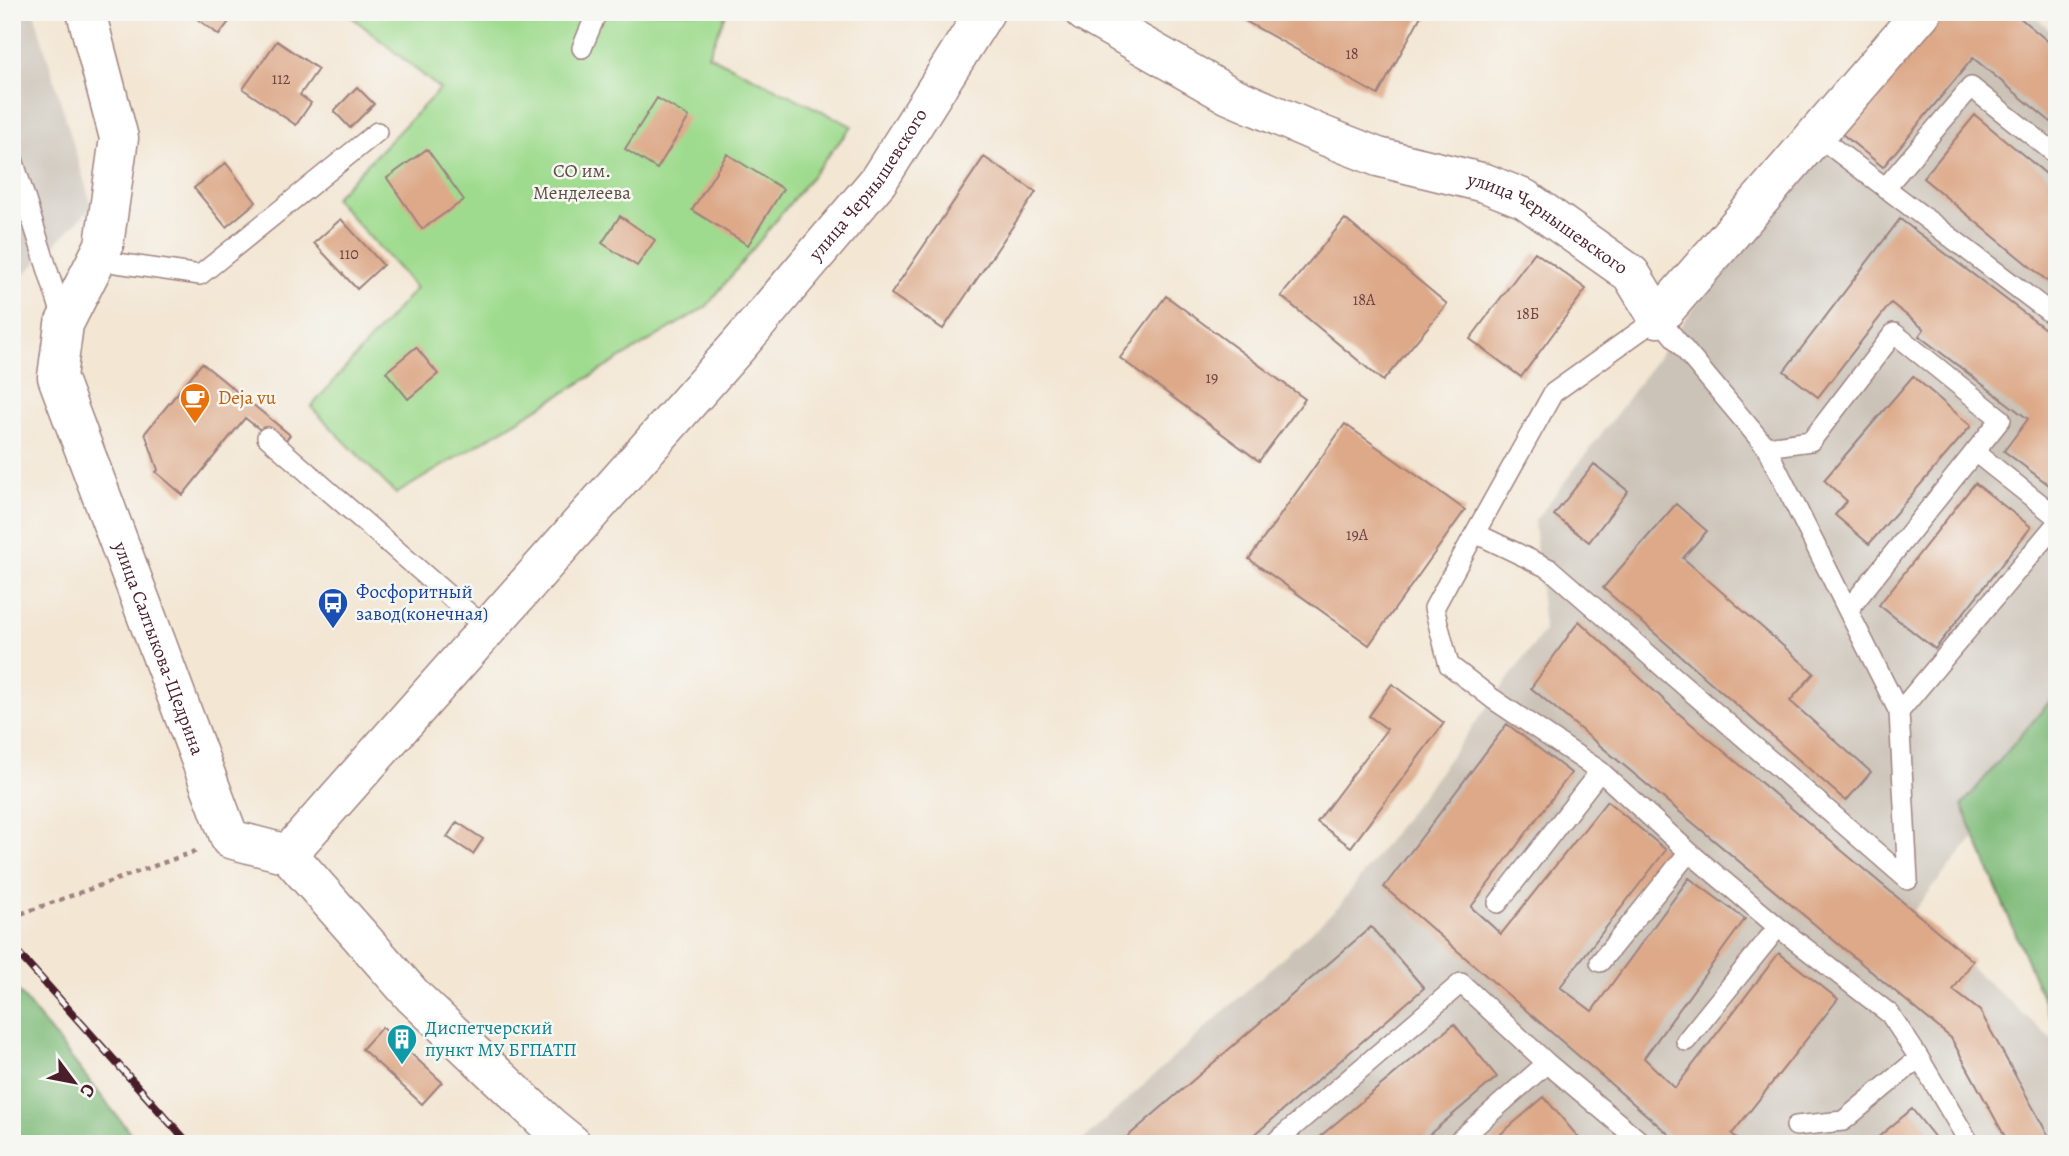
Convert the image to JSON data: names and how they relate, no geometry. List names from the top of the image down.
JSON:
{
  "streets": {
    "street": ["улица Чернышевского", "улица Салтыкова-Щедрина"]
  },
  "parks": ["СО им. Менделеева"],
  "places": {
    "cafe": ["Deja vu"],
    "bus stop": ["Фосфоритный завод(конечная)"],
    "building": ["Диспетчерский пункт МУ БГПАТП"]
  },
  "house_numbers": [
    "18",
    "112",
    "110",
    "18А",
    "18Б",
    "19",
    "19А"
  ],
  "north": "bottom right"
}
